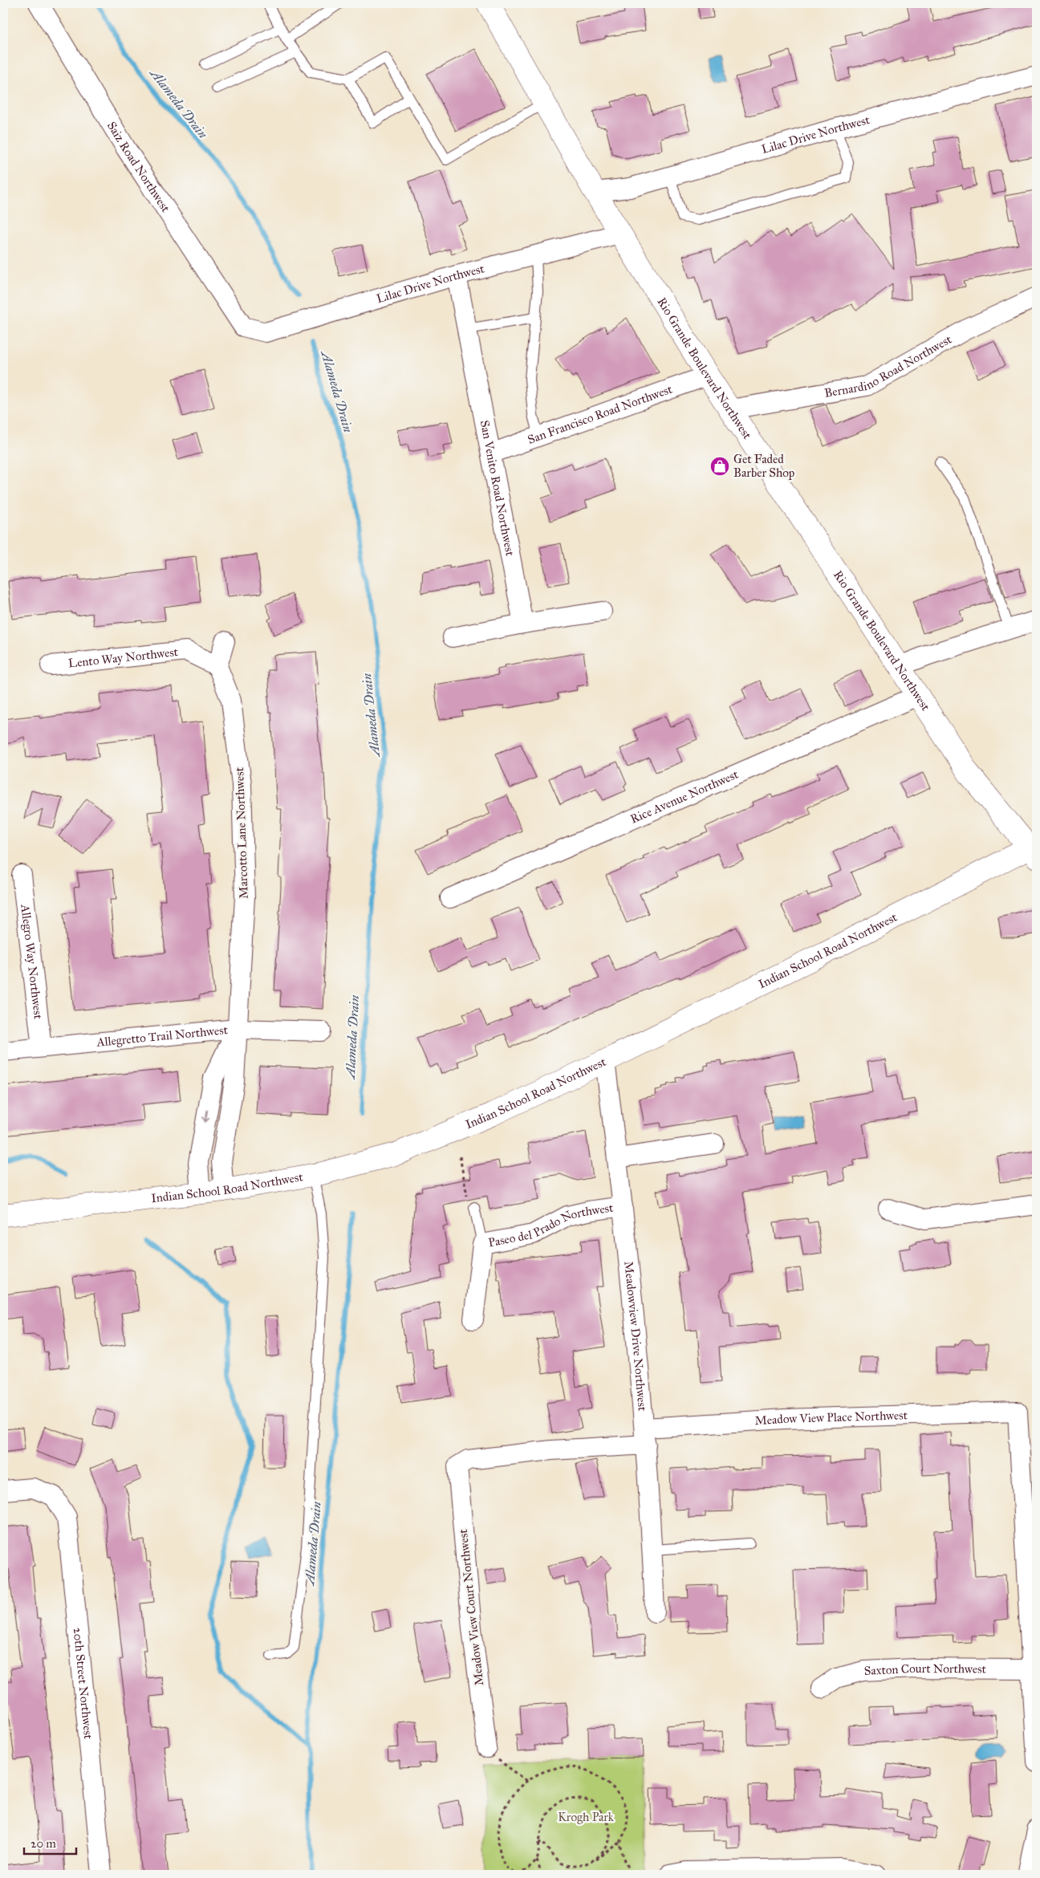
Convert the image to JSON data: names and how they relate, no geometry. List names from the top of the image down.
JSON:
{
  "streets": {
    "main road": ["Rio Grande Boulevard Northwest", "Indian School Road Northwest"],
    "street": [
      "Lilac Drive Northwest",
      "Saiz Road Northwest",
      "Bernardino Road Northwest",
      "San Francisco Road Northwest",
      "San Venito Road Northwest",
      "Lento Way Northwest",
      "Rice Avenue Northwest",
      "Marcotto Lane Northwest",
      "Allegro Way Northwest",
      "Allegretto Trail Northwest",
      "Paseo del Prado Northwest",
      "Meadowview Drive Northwest",
      "Meadow View Place Northwest",
      "Meadow View Court Northwest",
      "Saxton Court Northwest",
      "20th Street Northwest"
    ]
  },
  "crossings": [
    ["Lilac Drive Northwest", "Saiz Road Northwest"],
    ["Lilac Drive Northwest", "Rio Grande Boulevard Northwest"],
    ["Lilac Drive Northwest", "San Venito Road Northwest"],
    ["Bernardino Road Northwest", "Rio Grande Boulevard Northwest"],
    ["Rio Grande Boulevard Northwest", "San Francisco Road Northwest"],
    ["Rio Grande Boulevard Northwest", "Rice Avenue Northwest"],
    ["Rio Grande Boulevard Northwest", "Indian School Road Northwest"],
    ["San Francisco Road Northwest", "San Venito Road Northwest"],
    ["Lento Way Northwest", "Marcotto Lane Northwest"],
    ["Marcotto Lane Northwest", "Indian School Road Northwest"],
    ["Marcotto Lane Northwest", "Allegretto Trail Northwest"],
    ["Indian School Road Northwest", "Meadowview Drive Northwest"],
    ["Allegro Way Northwest", "Allegretto Trail Northwest"],
    ["Paseo del Prado Northwest", "Meadowview Drive Northwest"],
    ["Meadowview Drive Northwest", "Meadow View Place Northwest"],
    ["Meadow View Place Northwest", "Meadow View Court Northwest"],
    ["Meadow View Place Northwest", "Saxton Court Northwest"]
  ],
  "water": ["Alameda Drain"],
  "parks": ["Krogh Park"],
  "places": {
    "shop": ["Get Faded Barber Shop"]
  },
  "scale_bar": "20 m"
}
